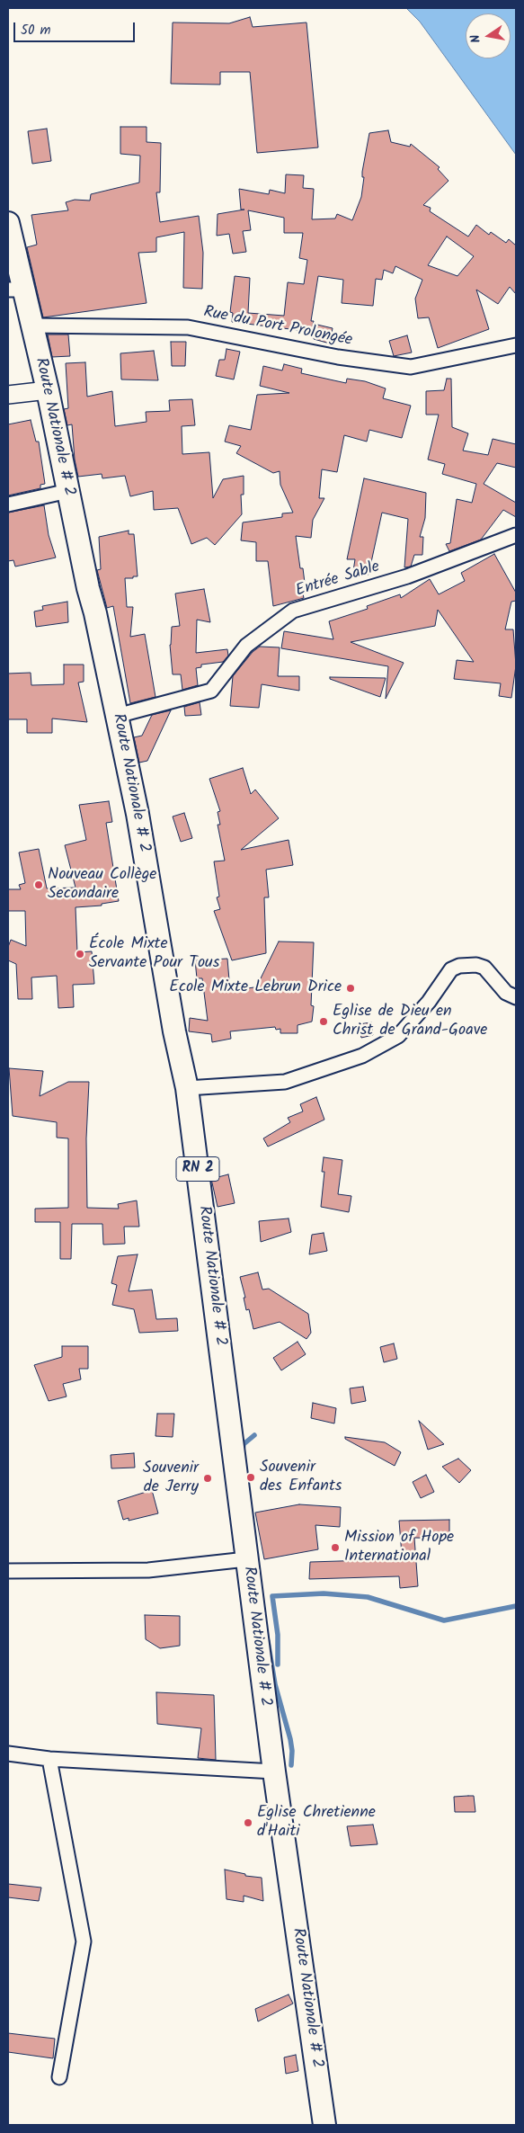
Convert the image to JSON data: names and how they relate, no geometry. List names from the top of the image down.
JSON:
{
  "streets": {
    "main road": ["Route Nationale # 2", "RN 2"],
    "street": ["Rue du Port Prolongée", "Entrée Sable"]
  },
  "crossings": [
    ["Rue du Port Prolongée", "Route Nationale # 2"],
    ["Route Nationale # 2", "Entrée Sable"]
  ],
  "places": [
    "Nouveau Collège Secondaire",
    "École Mixte Servante Pour Tous",
    "Ecole Mixte Lebrun Drice",
    "Eglise de Dieu en Christ de Grand-Goave",
    "Souvenir des Enfants",
    "Souvenir de Jerry",
    "Mission of Hope International",
    "Eglise Chretienne d'Haiti"
  ],
  "scale_bar": "50 m",
  "north": "left"
}
